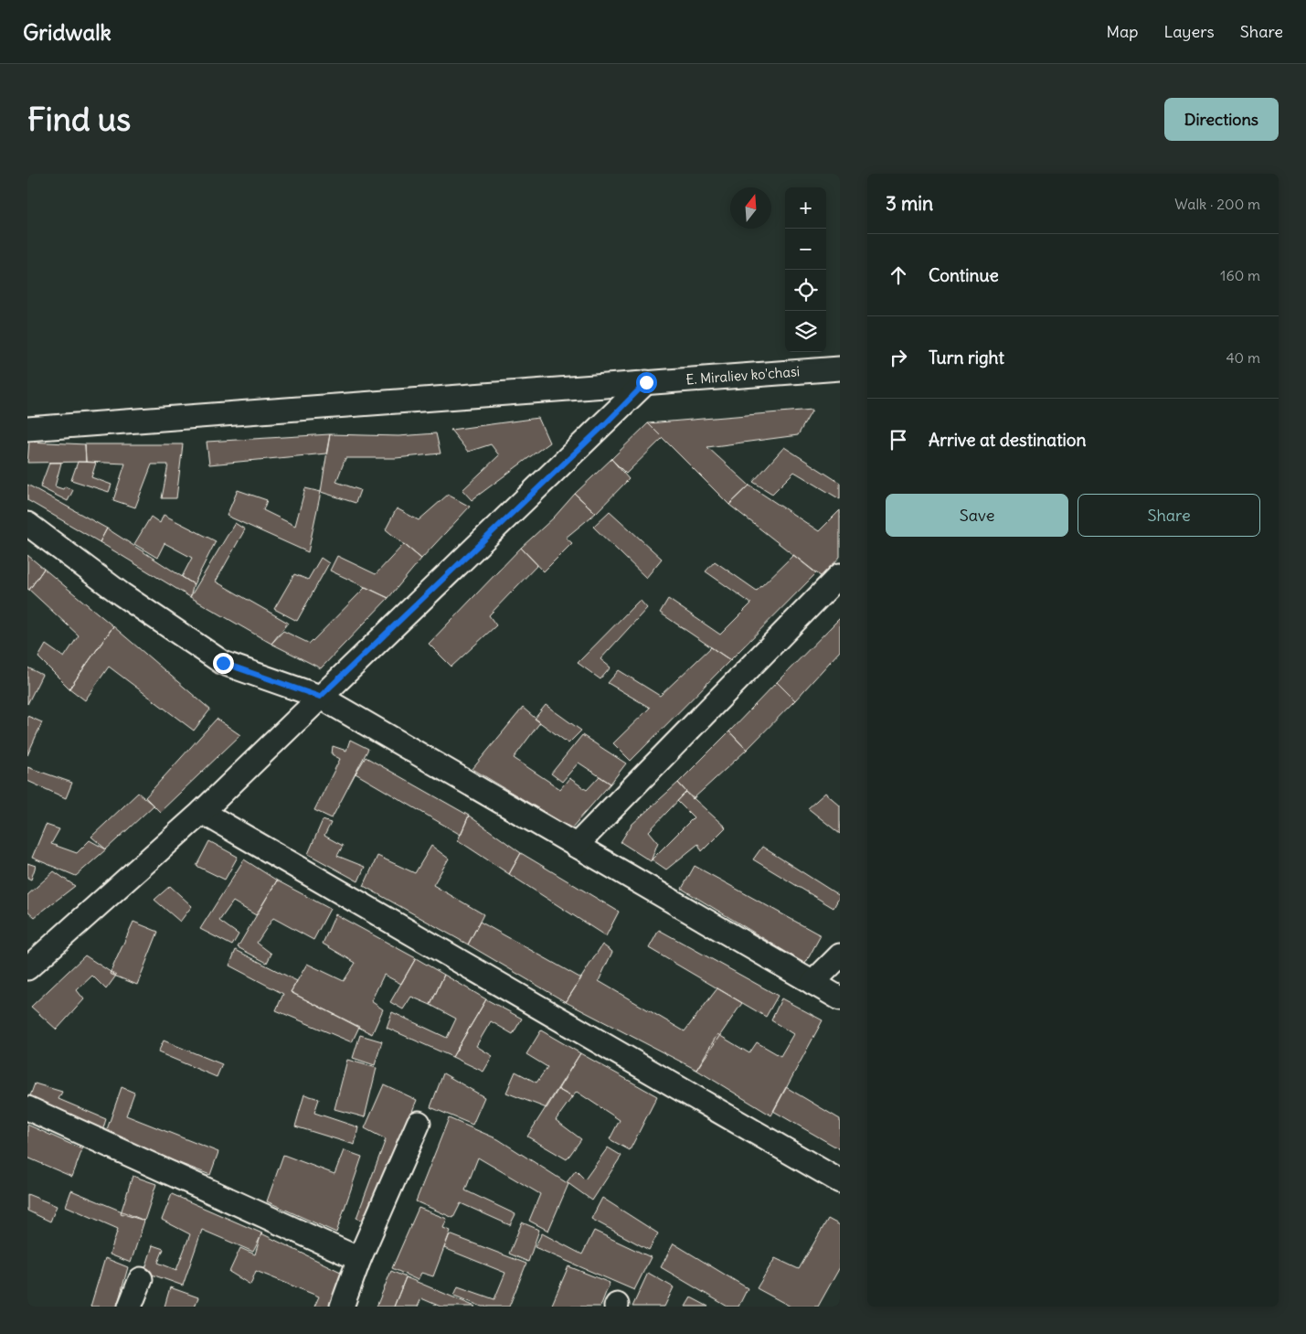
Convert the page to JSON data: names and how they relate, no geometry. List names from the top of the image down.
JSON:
{
  "streets": {
    "street": ["E. Miraliev ko'chasi"]
  },
  "north": "top",
  "page": {
    "header": "Gridwalk",
    "nav": ["Map", "Layers", "Share"],
    "buttons": [
      "Directions",
      ["Save", "Share"]
    ],
    "title": "Find us",
    "heading": ["3 min", "Walk · 200 m"],
    "map_buttons": ["+", "−"],
    "list": [
      ["Continue", "160 m"],
      ["Turn right", "40 m"],
      "Arrive at destination"
    ]
  }
}
